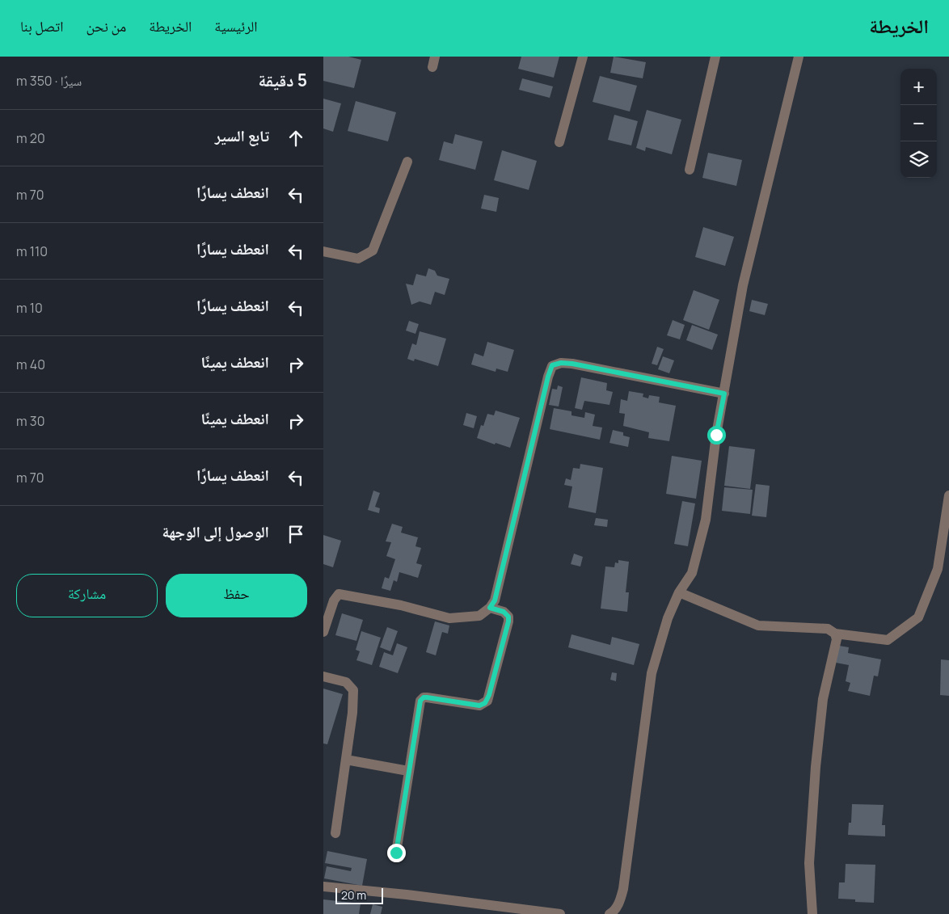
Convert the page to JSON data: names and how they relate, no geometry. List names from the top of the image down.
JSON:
{
  "scale_bar": "20 m",
  "page": {
    "header": "الخريطة",
    "nav": [
      "الرئيسية",
      "الخريطة",
      "من نحن",
      "اتصل بنا"
    ],
    "heading": ["5 دقيقة", "سيرًا · 350 m"],
    "map_buttons": ["+", "−"],
    "list": [
      ["تابع السير", "20 m"],
      ["انعطف يسارًا", "70 m"],
      ["انعطف يسارًا", "110 m"],
      ["انعطف يسارًا", "10 m"],
      ["انعطف يمينًا", "40 m"],
      ["انعطف يمينًا", "30 m"],
      ["انعطف يسارًا", "70 m"],
      "الوصول إلى الوجهة"
    ],
    "buttons": ["حفظ", "مشاركة"],
    "scale": "20 m"
  }
}
